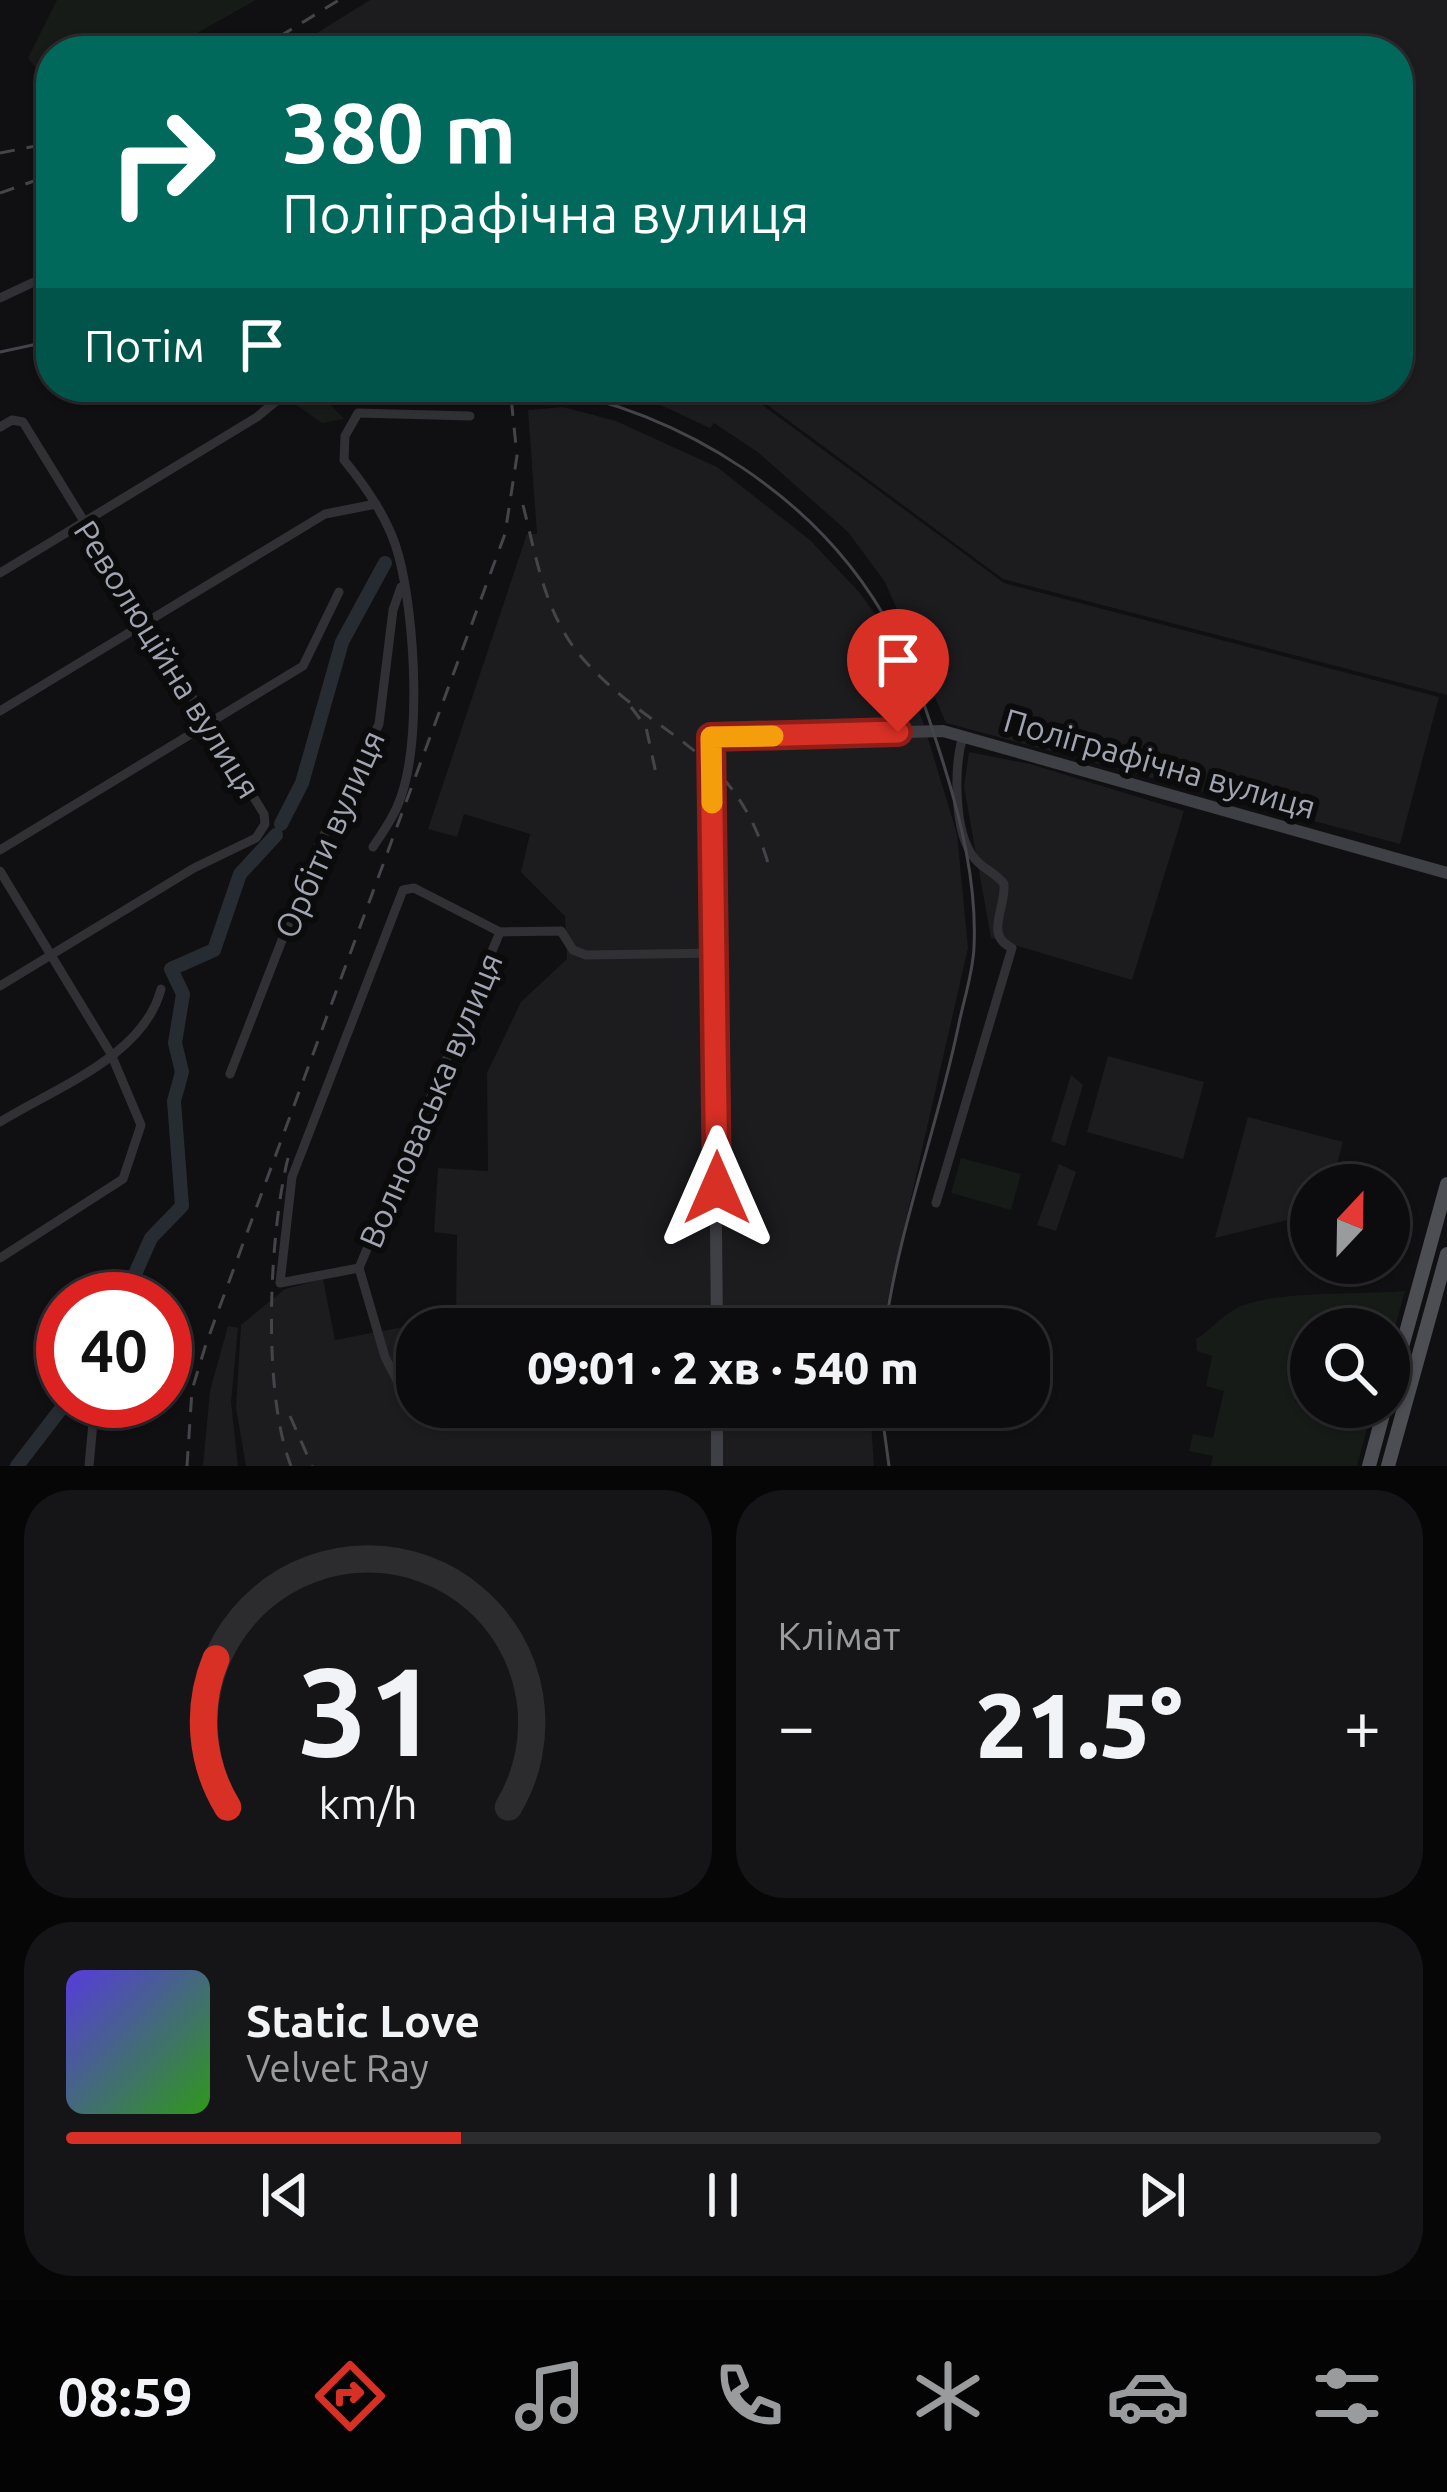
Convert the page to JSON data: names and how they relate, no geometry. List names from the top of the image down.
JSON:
{
  "streets": {
    "street": [
      "Революційна вулиця",
      "Поліграфічна вулиця",
      "Орбіти вулиця",
      "Волноваська вулиця"
    ]
  },
  "north": "top",
  "page": {
    "turn": ["380 m", "Поліграфічна вулиця"],
    "then": "Потім",
    "limit": "40",
    "trip": "09:01 · 2 хв · 540 m",
    "tile": "Клімат",
    "heat": ["−", "21.5°", "+"],
    "song": ["Static Love", "Velvet Ray"],
    "tabs": "08:59",
    "gauge": ["31", "km/h"]
  }
}
